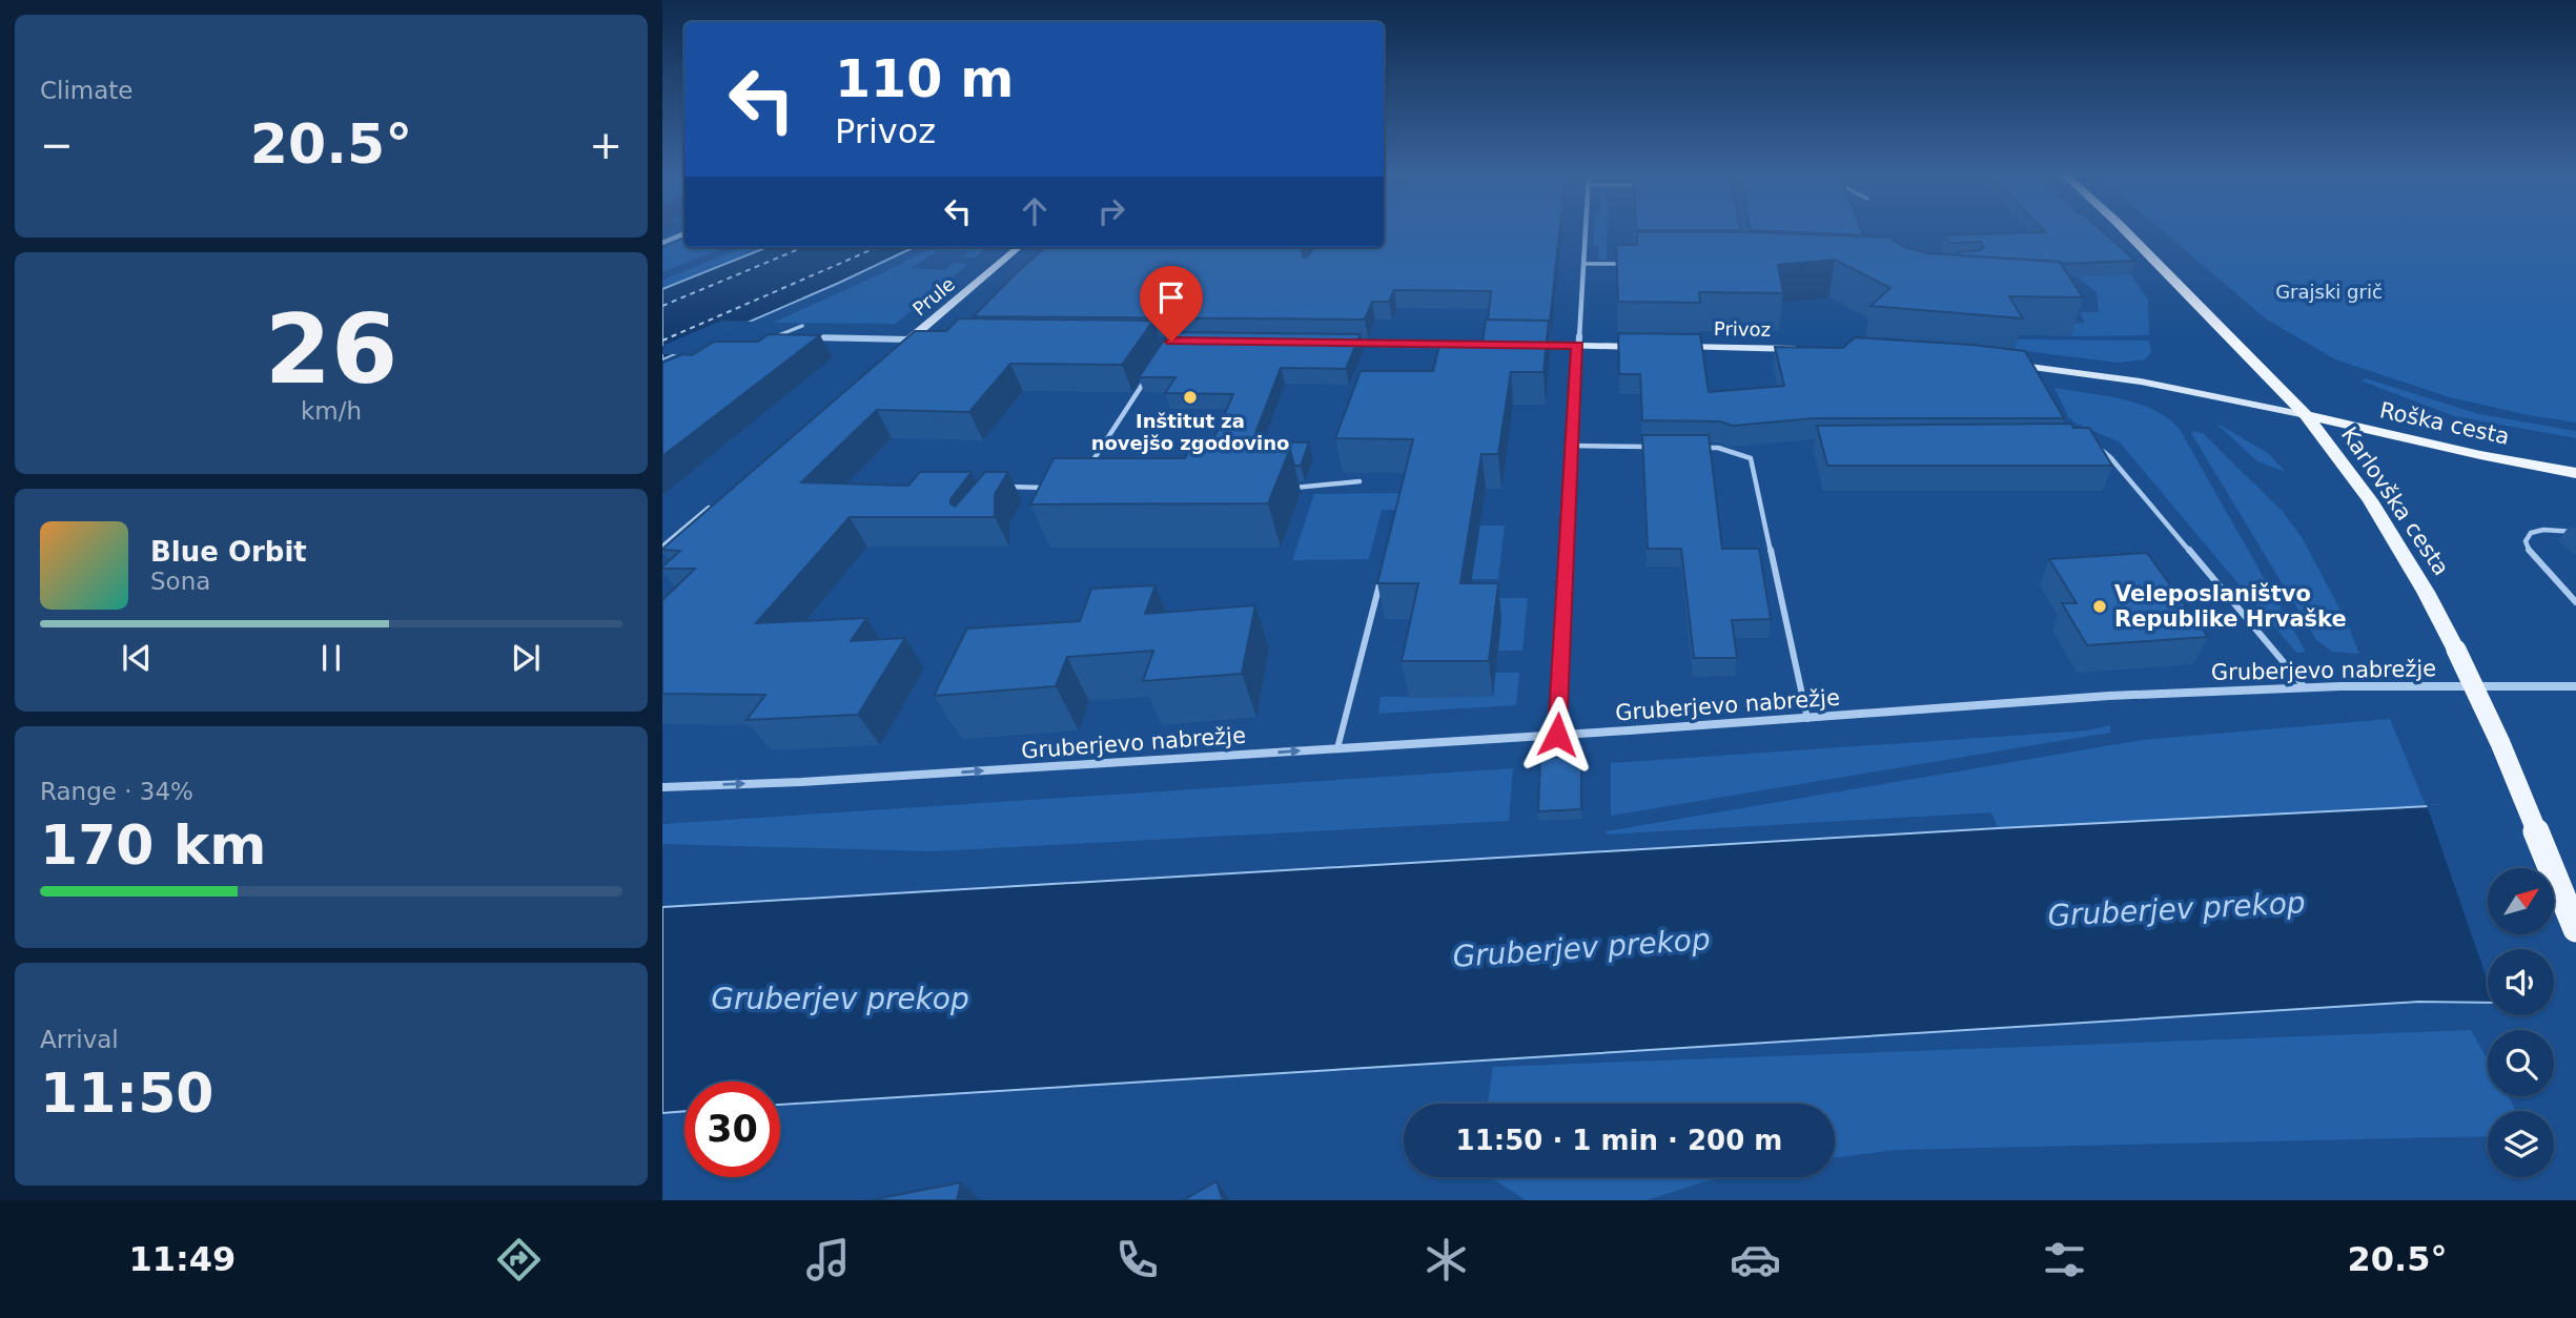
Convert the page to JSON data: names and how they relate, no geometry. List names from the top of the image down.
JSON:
{
  "streets": {
    "main road": ["Roška cesta", "Karlovška cesta"],
    "street": ["Prule", "Privoz", "Gruberjevo nabrežje"]
  },
  "crossings": [
    ["Roška cesta", "Karlovška cesta"]
  ],
  "one_way": ["Gruberjevo nabrežje"],
  "water": ["Gruberjev prekop"],
  "parks": ["Grajski grič"],
  "places": ["Inštitut za novejšo zgodovino", "Veleposlaništvo Republike Hrvaške"],
  "north": "top right",
  "page": {
    "tile": [
      "Climate",
      ["26", "km/h"],
      ["Range · 34%", "170 km"],
      ["Arrival", "11:50"]
    ],
    "turn": ["110 m", "Privoz"],
    "heat": ["−", "20.5°", "+"],
    "song": ["Blue Orbit", "Sona"],
    "limit": "30",
    "trip": "11:50 · 1 min · 200 m",
    "tabs": ["11:49", "20.5°"]
  }
}
